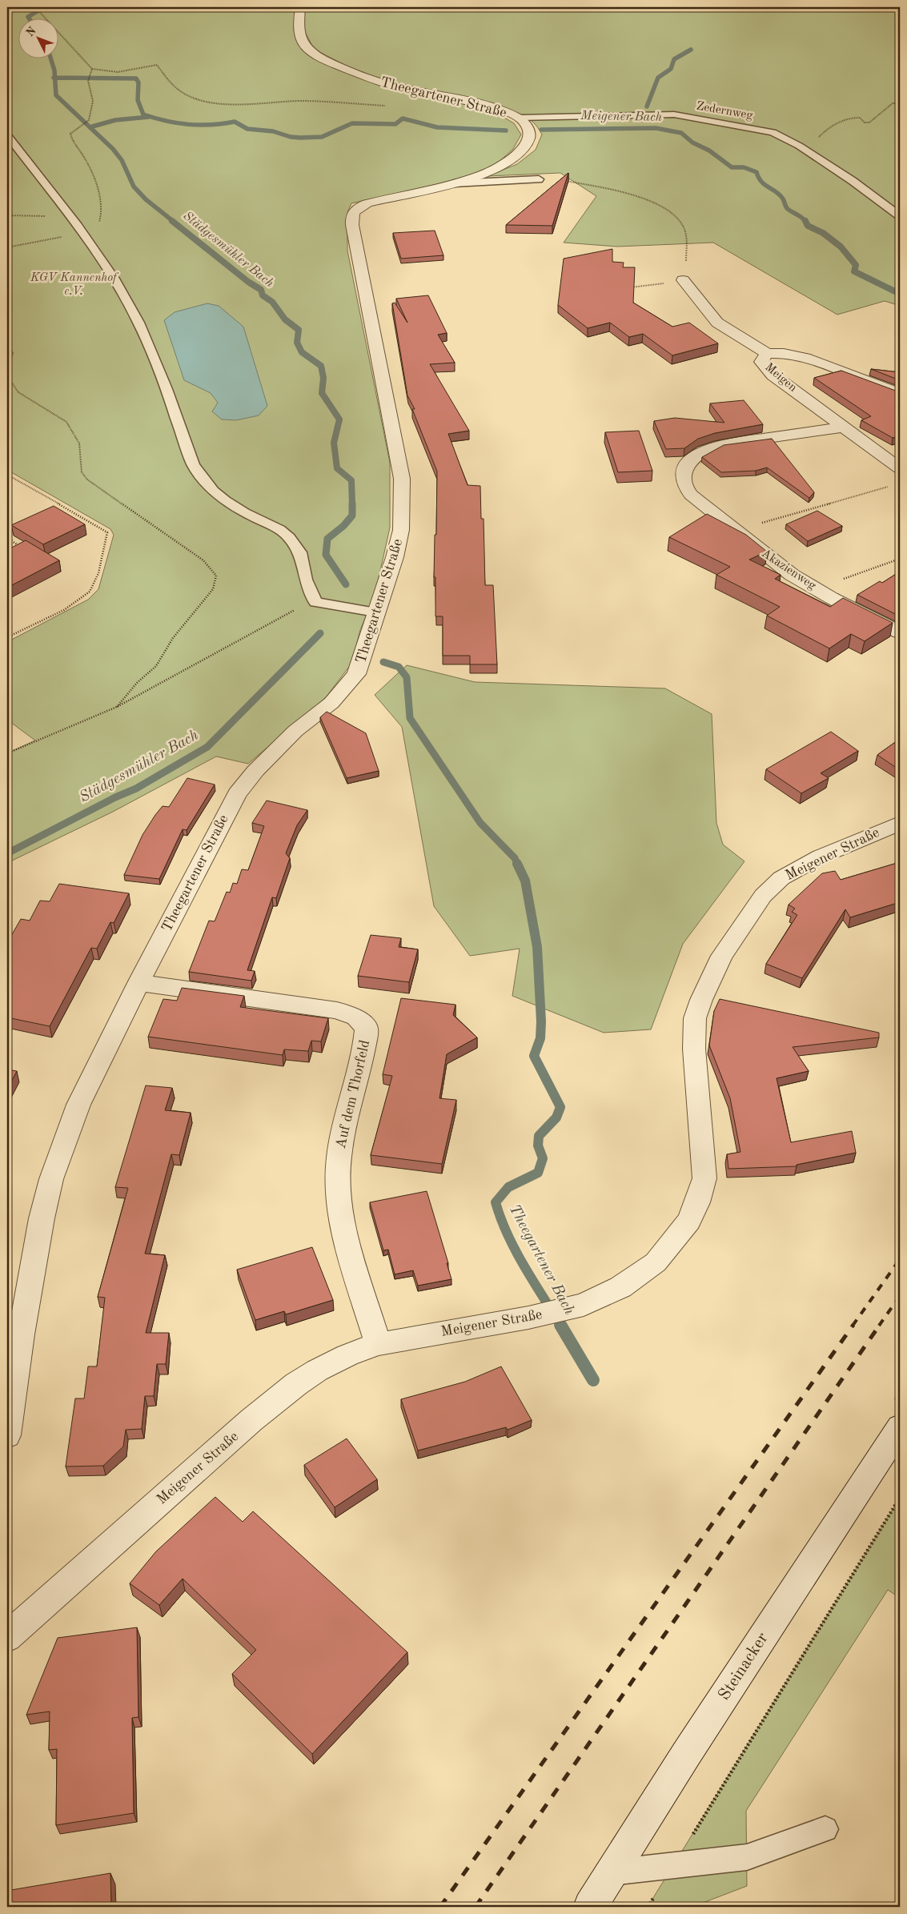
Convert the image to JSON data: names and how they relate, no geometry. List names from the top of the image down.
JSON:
{
  "streets": {
    "street": [
      "Theegartener Straße",
      "Meigen",
      "Akazienweg",
      "Meigener Straße",
      "Auf dem Thorfeld",
      "Steinacker"
    ],
    "lane": ["Zedernweg"]
  },
  "crossings": [
    ["Theegartener Straße", "Zedernweg"],
    ["Theegartener Straße", "Auf dem Thorfeld"],
    ["Meigen", "Akazienweg"],
    ["Meigener Straße", "Auf dem Thorfeld"]
  ],
  "water": ["Meigener Bach", "Städgesmühler Bach", "Theegartener Bach"],
  "parks": ["KGV Kannenhof e.V."],
  "north": "top left"
}
